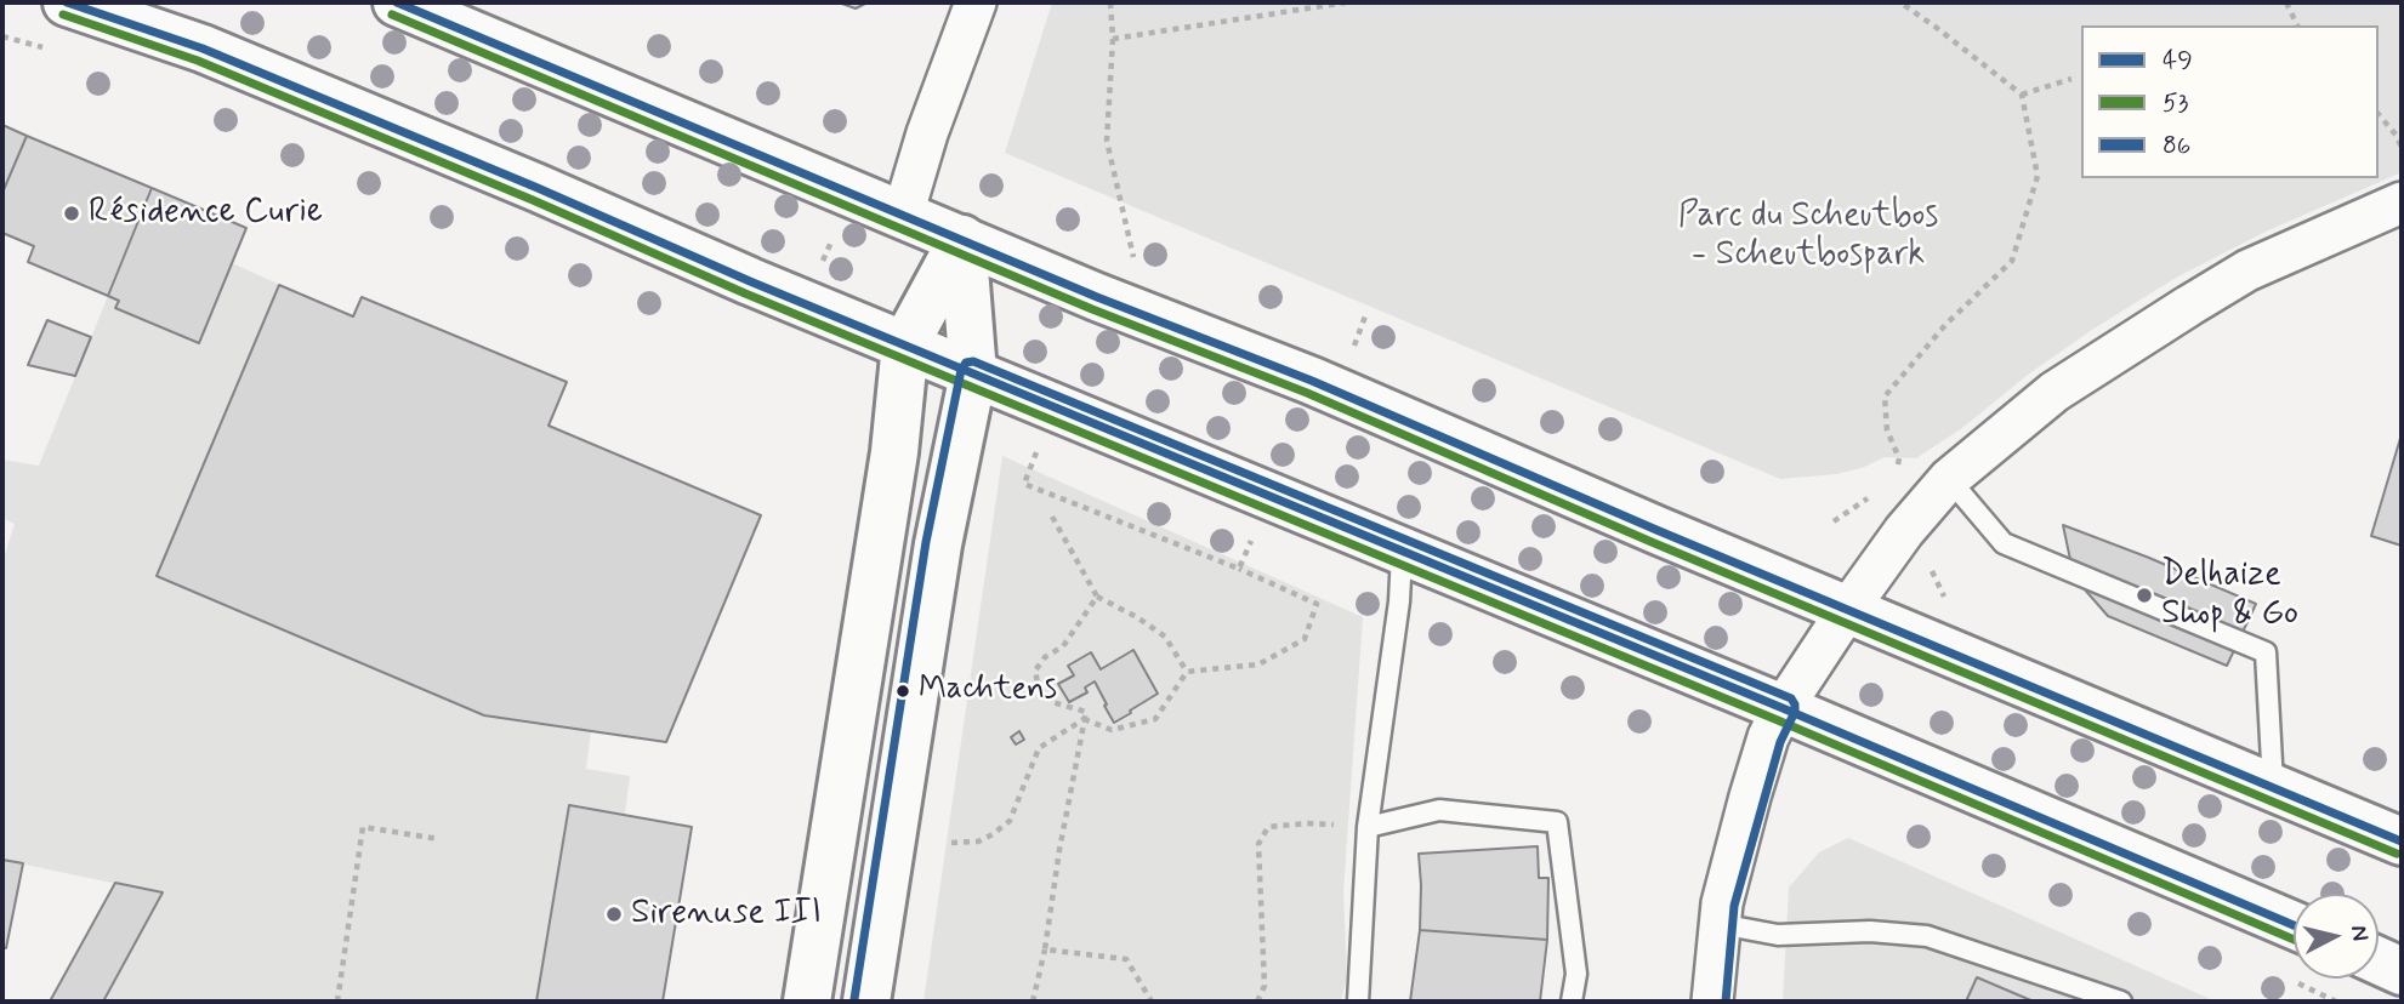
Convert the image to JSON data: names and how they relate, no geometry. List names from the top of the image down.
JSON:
{
  "parks": ["Parc du Scheutbos - Scheutbospark"],
  "places": [
    "Résidence Curie",
    "Delhaize Shop & Go",
    "Machtens",
    "Sirenuse III"
  ],
  "lines": ["transit line 49", "transit line 53", "transit line 86"],
  "legend": ["49", "53", "86"],
  "north": "right"
}
